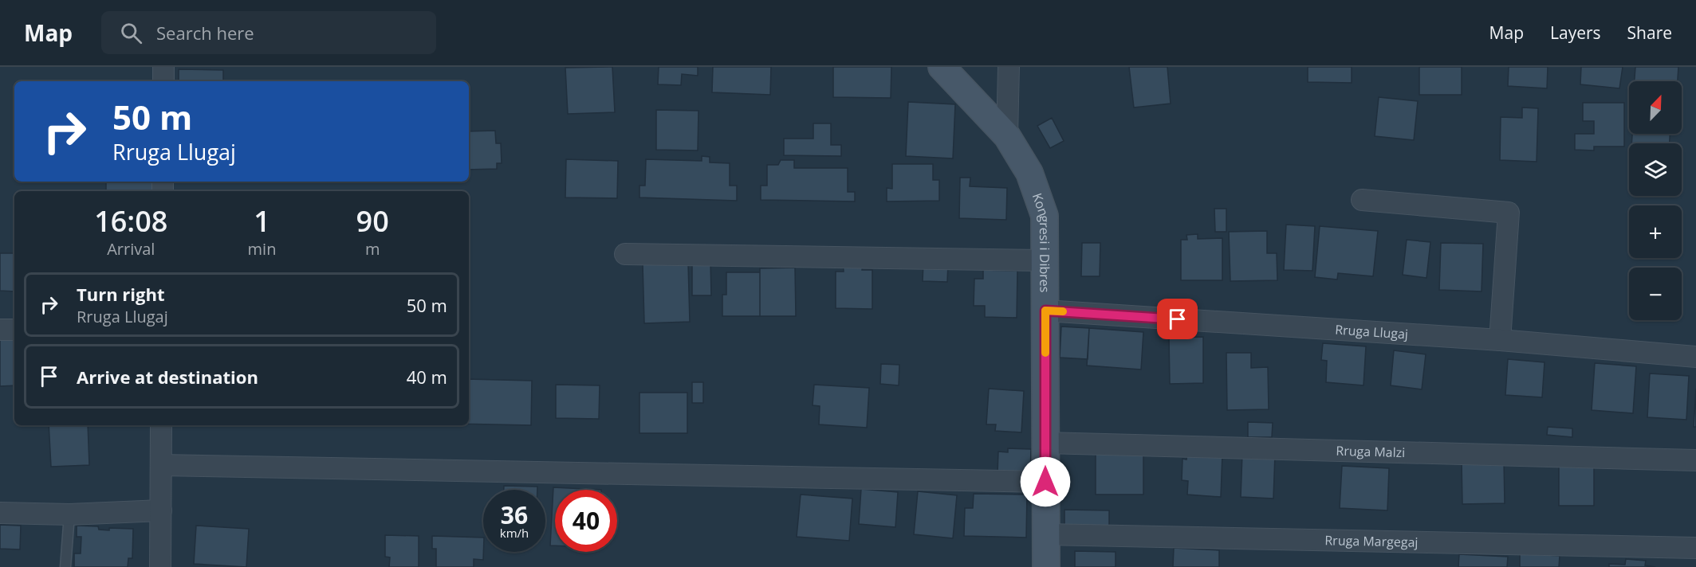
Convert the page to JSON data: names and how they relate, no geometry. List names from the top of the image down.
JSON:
{
  "streets": {
    "street": [
      "Kongresi i Dibres",
      "Rruga Llugaj",
      "Rruga Malzi",
      "Rruga Margegaj"
    ]
  },
  "crossings": [
    ["Kongresi i Dibres", "Rruga Llugaj"],
    ["Kongresi i Dibres", "Rruga Malzi"],
    ["Kongresi i Dibres", "Rruga Margegaj"]
  ],
  "north": "top right",
  "page": {
    "header": "Map",
    "search": "Search here",
    "nav": ["Map", "Layers", "Share"],
    "map_buttons": ["+", "−"],
    "turn": ["50 m", "Rruga Llugaj"],
    "eta": [
      "16:08",
      "Arrival",
      "1",
      "min",
      "90",
      "m"
    ],
    "list": [
      {
        "name": "Turn right",
        "note": "Rruga Llugaj",
        "value": "50 m"
      },
      {
        "name": "Arrive at destination",
        "value": "40 m"
      }
    ],
    "speed": "36 km/h",
    "limit": "40"
  }
}
